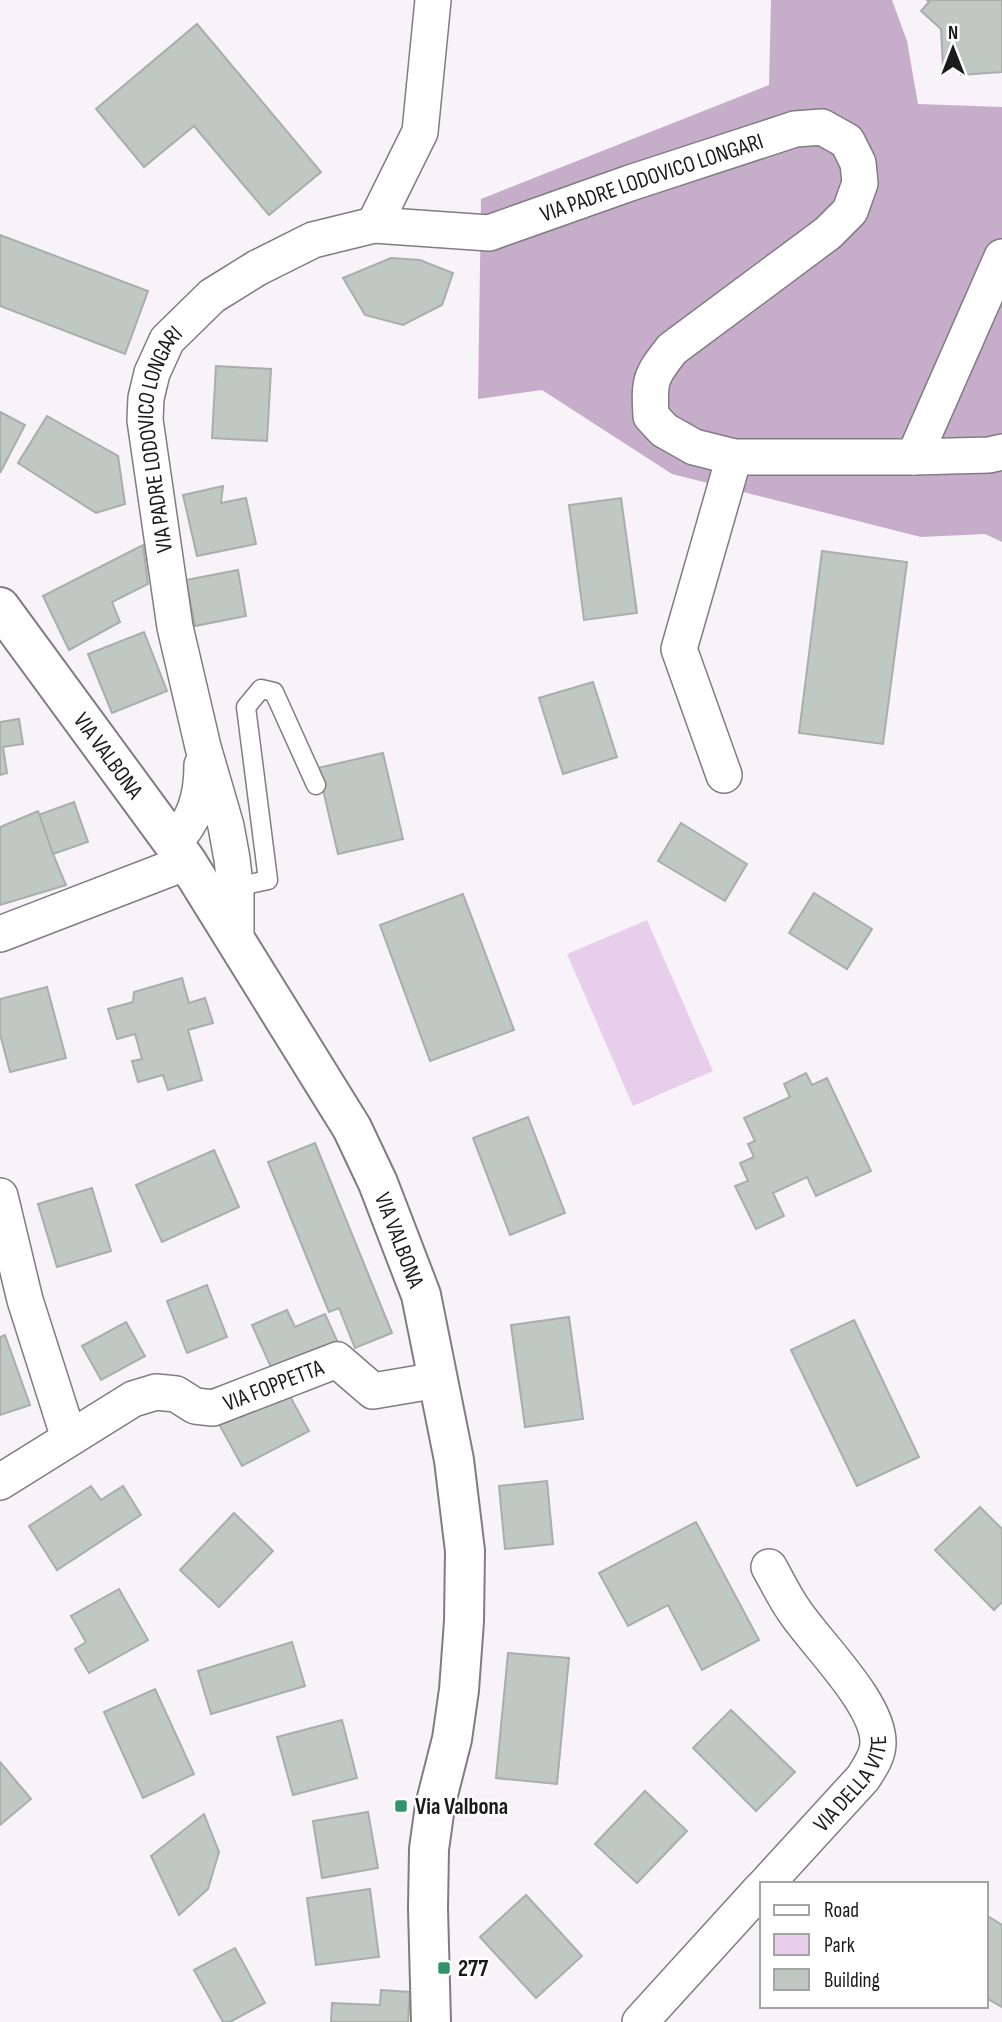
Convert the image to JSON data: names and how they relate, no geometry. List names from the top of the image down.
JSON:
{
  "streets": {
    "street": [
      "VIA PADRE LODOVICO LONGARI",
      "VIA VALBONA",
      "VIA FOPPETTA",
      "VIA DELLA VITE"
    ]
  },
  "crossings": [
    ["VIA PADRE LODOVICO LONGARI", "VIA VALBONA"],
    ["VIA VALBONA", "VIA FOPPETTA"]
  ],
  "places": {
    "transit": ["Via Valbona", "277"]
  },
  "legend": ["Road", "Park", "Building"],
  "north": "top"
}
